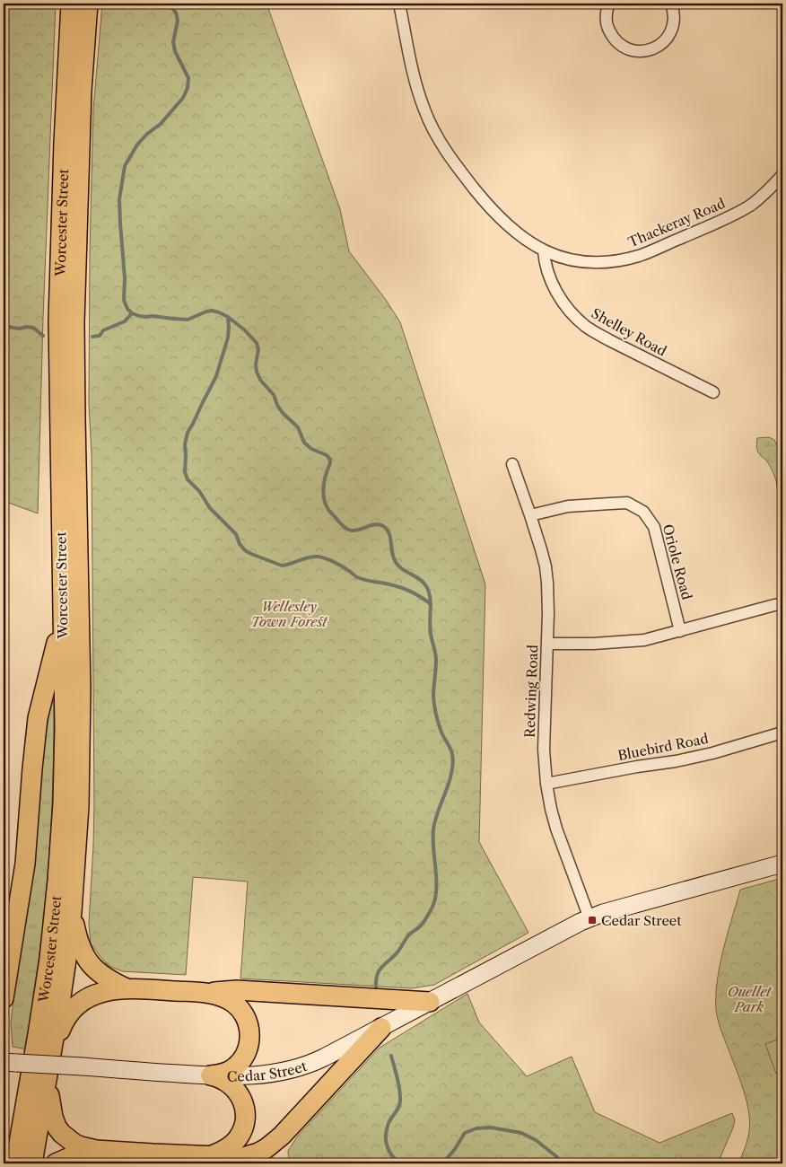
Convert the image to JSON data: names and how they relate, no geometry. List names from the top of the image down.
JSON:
{
  "streets": {
    "highway": ["Worcester Street"],
    "main road": ["Cedar Street"],
    "street": [
      "Thackeray Road",
      "Shelley Road",
      "Oriole Road",
      "Redwing Road",
      "Bluebird Road"
    ]
  },
  "crossings": [
    ["Thackeray Road", "Shelley Road"],
    ["Oriole Road", "Redwing Road"],
    ["Redwing Road", "Bluebird Road"],
    ["Redwing Road", "Cedar Street"]
  ],
  "parks": ["Wellesley Town Forest", "Ouellet Park"],
  "places": {
    "transit": ["Cedar Street"]
  }
}
